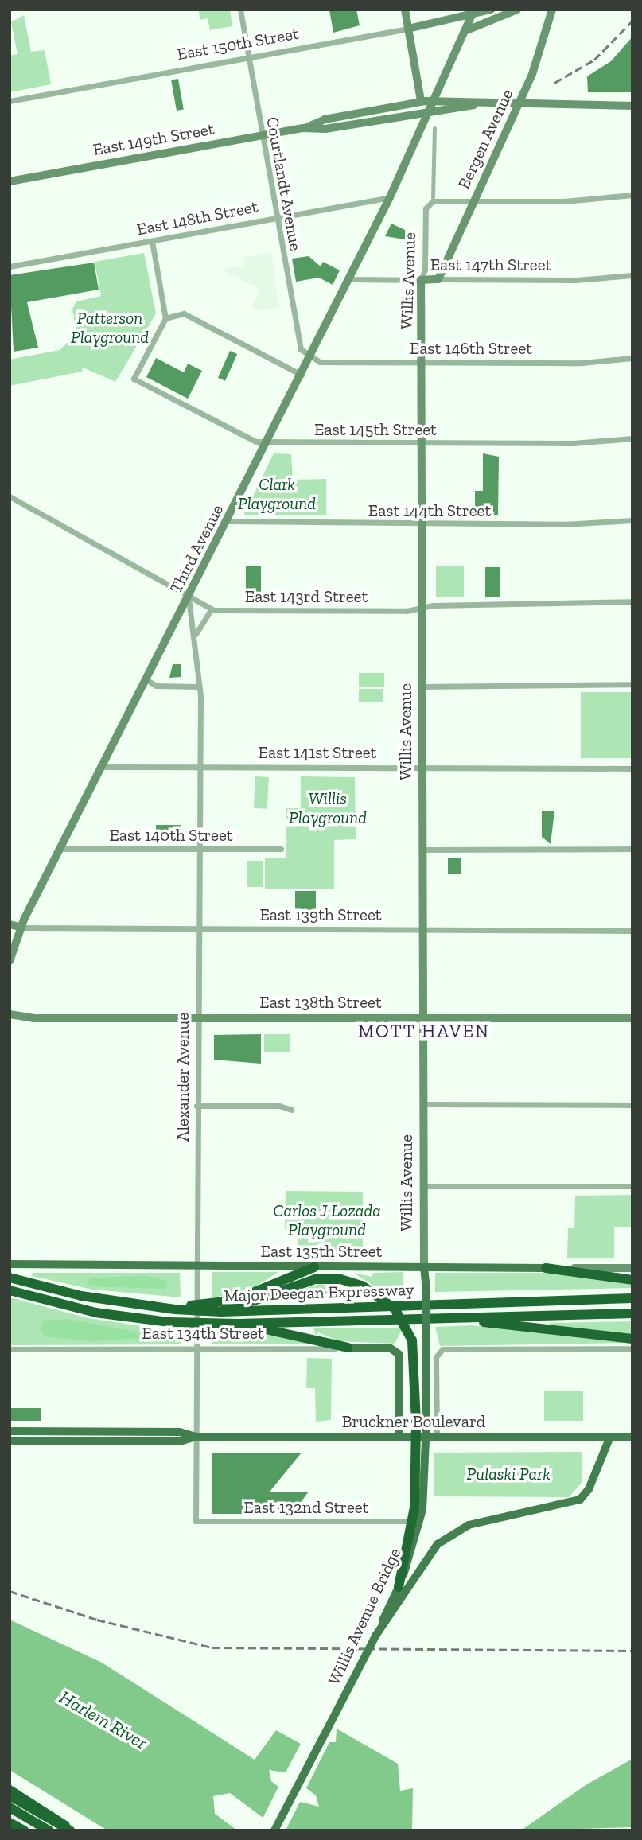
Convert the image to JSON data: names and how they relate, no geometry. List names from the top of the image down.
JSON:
{
  "streets": {
    "highway": ["Major Deegan Expressway"],
    "main road": [
      "East 150th Street",
      "East 149th Street",
      "Bergen Avenue",
      "East 147th Street",
      "Willis Avenue",
      "Third Avenue",
      "East 139th Street",
      "East 138th Street",
      "East 135th Street",
      "East 134th Street",
      "Bruckner Boulevard",
      "Willis Avenue Bridge"
    ],
    "street": [
      "Courtlandt Avenue",
      "East 148th Street",
      "East 146th Street",
      "East 145th Street",
      "East 144th Street",
      "East 143rd Street",
      "East 141st Street",
      "East 140th Street",
      "Alexander Avenue",
      "East 132nd Street"
    ]
  },
  "crossings": [
    ["East 150th Street", "Courtlandt Avenue"],
    ["East 149th Street", "Bergen Avenue"],
    ["East 149th Street", "Courtlandt Avenue"],
    ["East 149th Street", "Third Avenue"],
    ["Bergen Avenue", "East 147th Street"],
    ["Courtlandt Avenue", "East 148th Street"],
    ["Courtlandt Avenue", "East 146th Street"],
    ["Courtlandt Avenue", "Third Avenue"],
    ["East 148th Street", "Third Avenue"],
    ["East 147th Street", "Willis Avenue"],
    ["East 147th Street", "Third Avenue"],
    ["Willis Avenue", "East 146th Street"],
    ["Willis Avenue", "East 145th Street"],
    ["Willis Avenue", "East 144th Street"],
    ["Willis Avenue", "East 143rd Street"],
    ["Willis Avenue", "East 141st Street"],
    ["Willis Avenue", "East 139th Street"],
    ["Willis Avenue", "East 138th Street"],
    ["Willis Avenue", "East 135th Street"],
    ["East 146th Street", "Third Avenue"],
    ["East 145th Street", "Third Avenue"],
    ["East 144th Street", "Third Avenue"],
    ["Third Avenue", "East 143rd Street"],
    ["Third Avenue", "East 141st Street"],
    ["Third Avenue", "East 140th Street"],
    ["Third Avenue", "East 139th Street"],
    ["Third Avenue", "Alexander Avenue"],
    ["East 143rd Street", "Alexander Avenue"],
    ["East 141st Street", "Alexander Avenue"],
    ["East 140th Street", "Alexander Avenue"],
    ["East 139th Street", "Alexander Avenue"],
    ["East 138th Street", "Alexander Avenue"],
    ["Alexander Avenue", "East 135th Street"],
    ["Alexander Avenue", "East 134th Street"],
    ["Alexander Avenue", "Bruckner Boulevard"],
    ["Alexander Avenue", "East 132nd Street"],
    ["East 134th Street", "Bruckner Boulevard"],
    ["Bruckner Boulevard", "East 132nd Street"]
  ],
  "districts": ["MOTT HAVEN"],
  "water": ["Harlem River"],
  "parks": [
    "Patterson Playground",
    "Clark Playground",
    "Willis Playground",
    "Carlos J Lozada Playground",
    "Pulaski Park"
  ]
}
